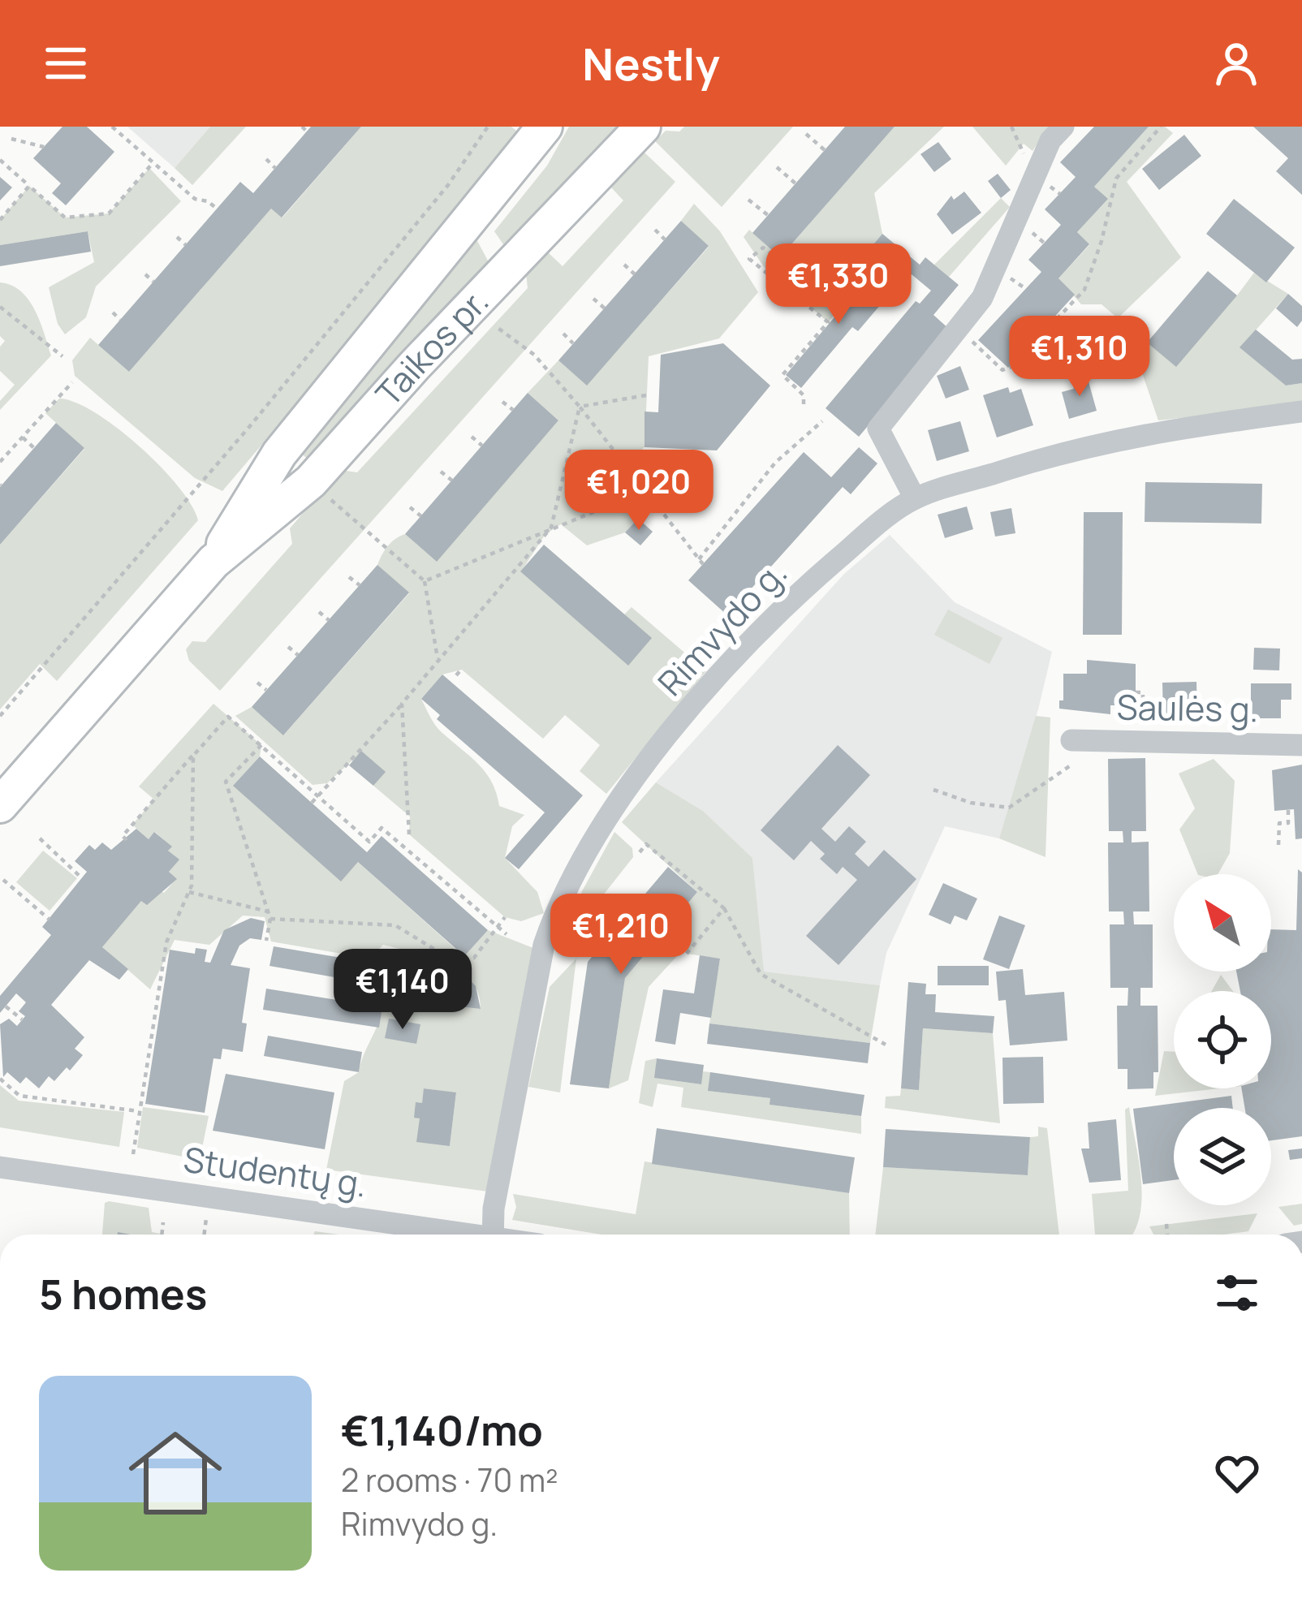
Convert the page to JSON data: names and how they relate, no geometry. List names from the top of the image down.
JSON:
{
  "streets": {
    "main road": ["Taikos pr."],
    "street": ["Rimvydo g.", "Saulės g.", "Studentų g."]
  },
  "north": "top left",
  "page": {
    "header": "Nestly",
    "price": [
      "€1,330",
      "€1,310",
      "€1,020",
      "€1,210",
      "€1,140"
    ],
    "heading": "5 homes",
    "list": [
      {
        "name": "€1,140/mo",
        "note": "2 rooms · 70 m² · Rimvydo g."
      }
    ]
  }
}
